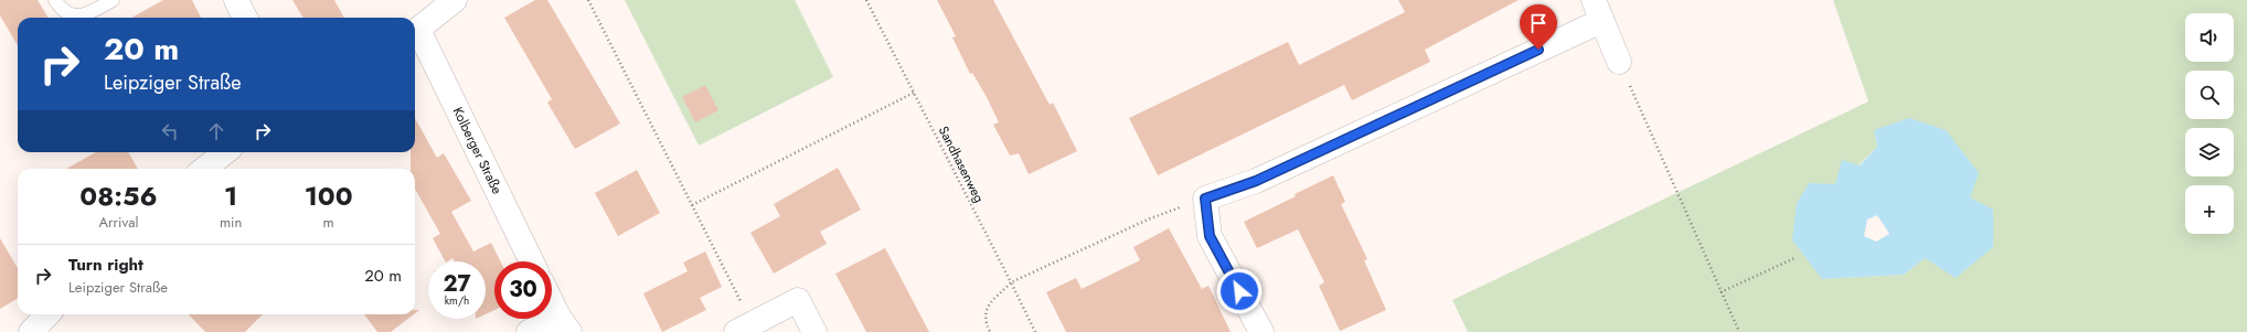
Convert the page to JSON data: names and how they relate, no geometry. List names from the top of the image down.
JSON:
{
  "streets": {
    "street": ["Kolberger Straße"],
    "path": ["Sandhasenweg"]
  },
  "page": {
    "map_buttons": "+",
    "turn": ["20 m", "Leipziger Straße"],
    "eta": [
      "08:56",
      "Arrival",
      "1",
      "min",
      "100",
      "m"
    ],
    "list": [
      {
        "name": "Turn right",
        "note": "Leipziger Straße",
        "value": "20 m"
      }
    ],
    "speed": "27 km/h",
    "limit": "30"
  }
}
